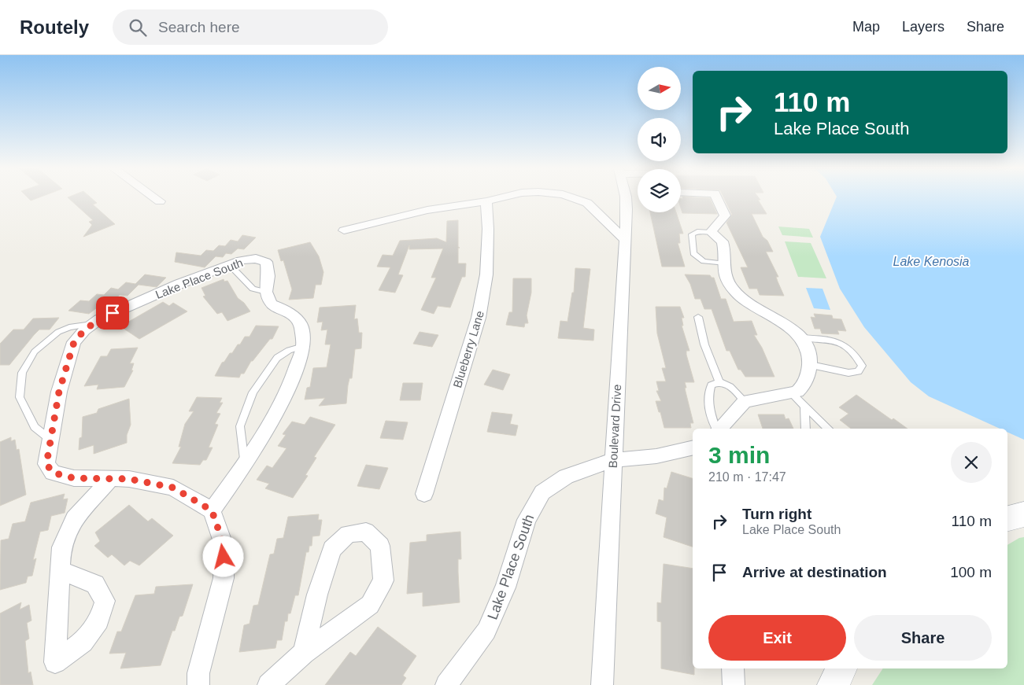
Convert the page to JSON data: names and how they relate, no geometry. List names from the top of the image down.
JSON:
{
  "streets": {
    "street": ["Lake Place South", "Blueberry Lane", "Boulevard Drive"]
  },
  "crossings": [
    ["Lake Place South", "Boulevard Drive"]
  ],
  "water": ["Lake Kenosia"],
  "north": "right",
  "page": {
    "header": "Routely",
    "search": "Search here",
    "nav": ["Map", "Layers", "Share"],
    "turn": ["110 m", "Lake Place South"],
    "heading": ["3 min", "210 m · 17:47"],
    "list": [
      {
        "name": "Turn right",
        "note": "Lake Place South",
        "value": "110 m"
      },
      {
        "name": "Arrive at destination",
        "value": "100 m"
      }
    ],
    "buttons": ["Exit", "Share"]
  }
}
